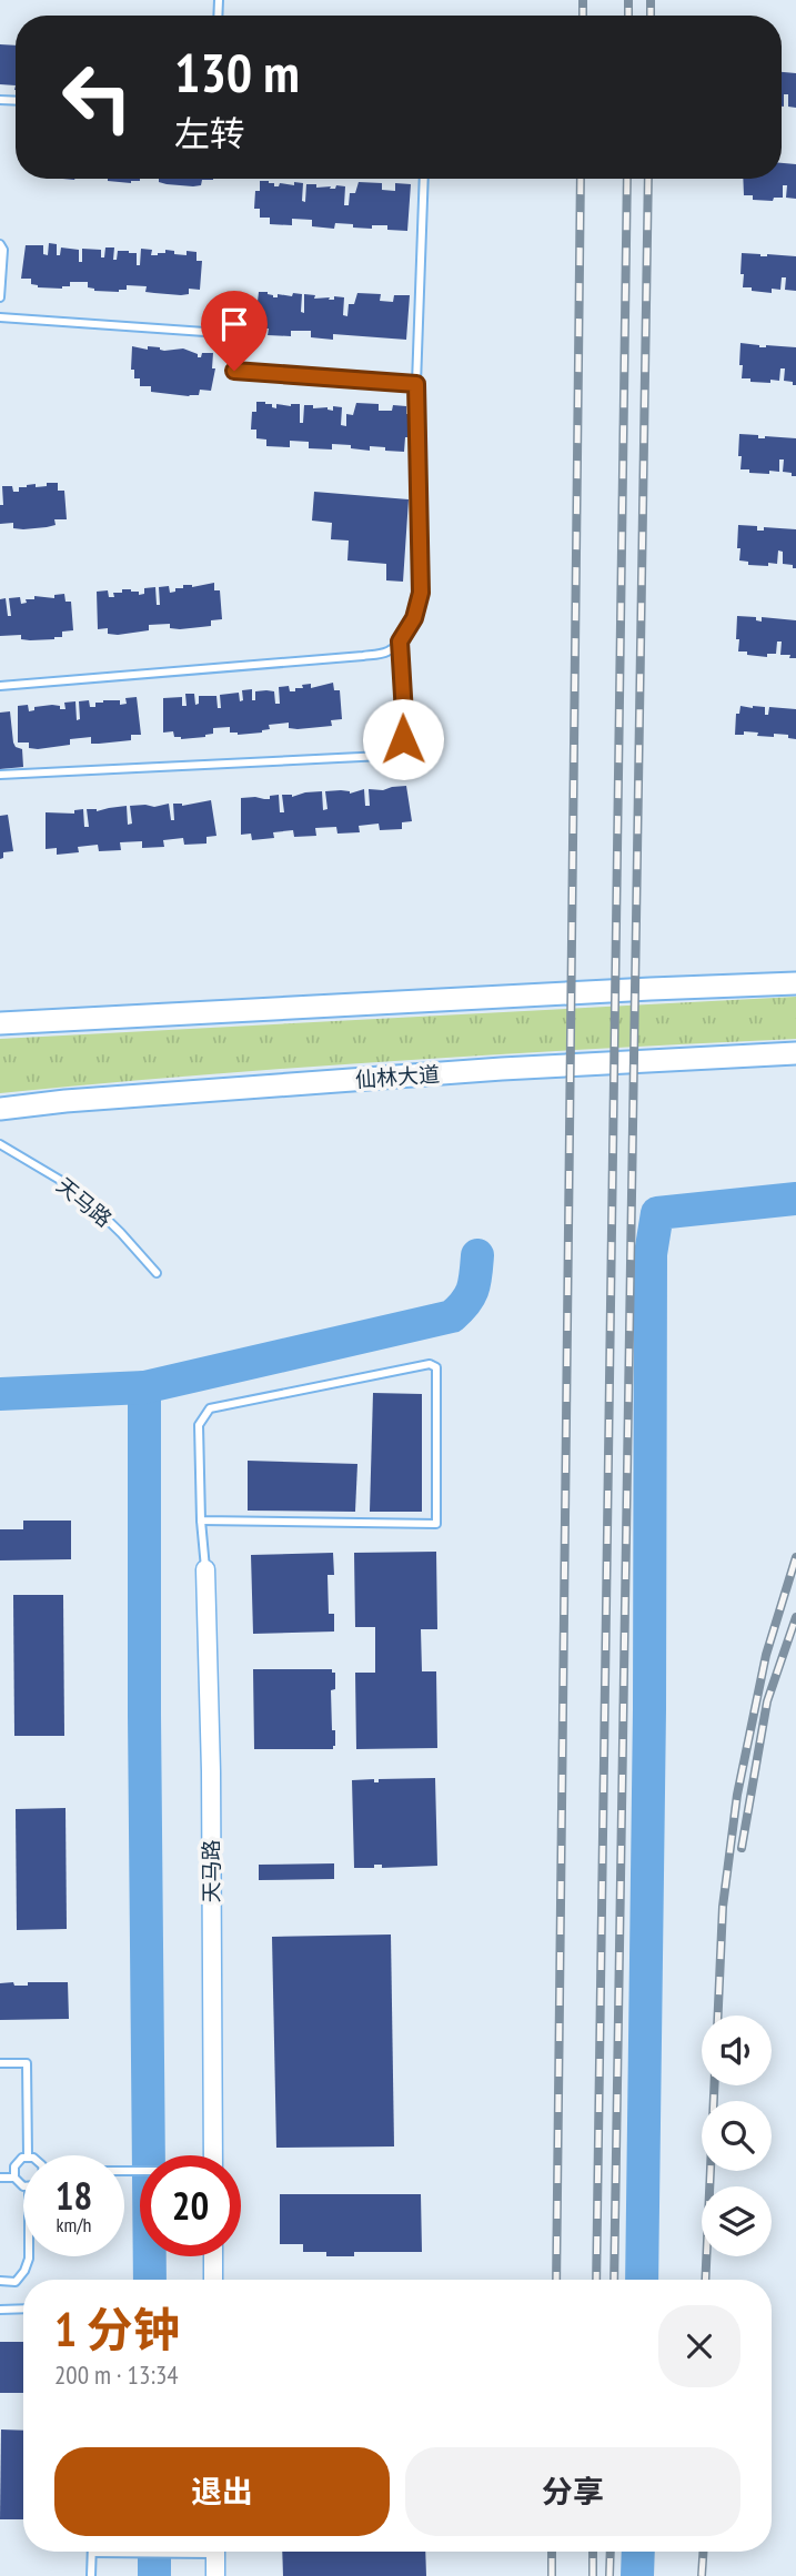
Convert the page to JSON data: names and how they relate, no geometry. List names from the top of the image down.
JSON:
{
  "streets": {
    "main road": ["仙林大道"],
    "street": ["天马路"]
  },
  "page": {
    "turn": ["130 m", "左转"],
    "speed": "18 km/h",
    "limit": "20",
    "heading": ["1 分钟", "200 m · 13:34"],
    "buttons": ["退出", "分享"]
  }
}
